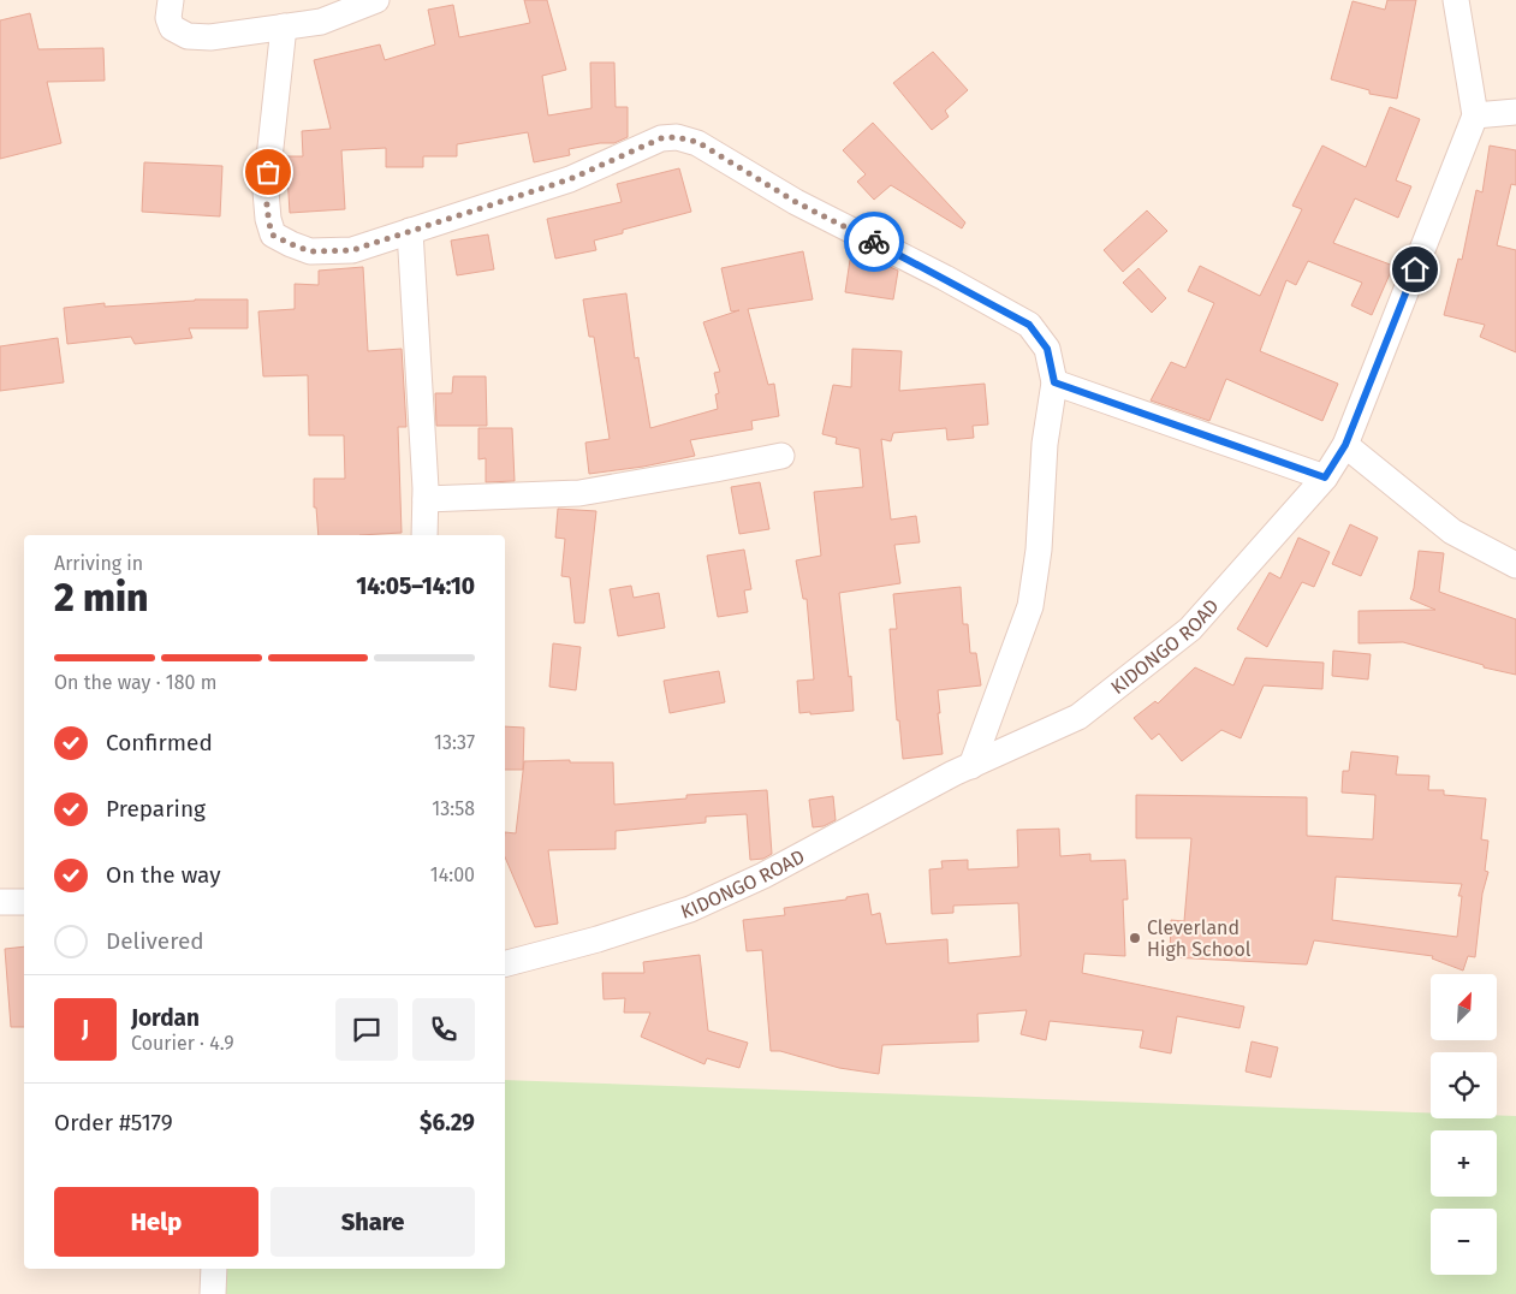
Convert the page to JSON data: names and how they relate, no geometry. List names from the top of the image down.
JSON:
{
  "streets": {
    "street": ["KIDONGO ROAD"]
  },
  "places": ["Cleverland High School"],
  "north": "top right",
  "page": {
    "heading": ["2 min", "Arriving in", "14:05–14:10"],
    "panel": [
      "Jordan",
      "Courier · 4.9",
      "Order #5179",
      "$6.29"
    ],
    "bar": "On the way · 180 m",
    "list": [
      ["Confirmed", "13:37"],
      ["Preparing", "13:58"],
      ["On the way", "14:00"],
      "Delivered"
    ],
    "map_buttons": ["+", "−"],
    "round": "J",
    "buttons": ["Help", "Share"]
  }
}
